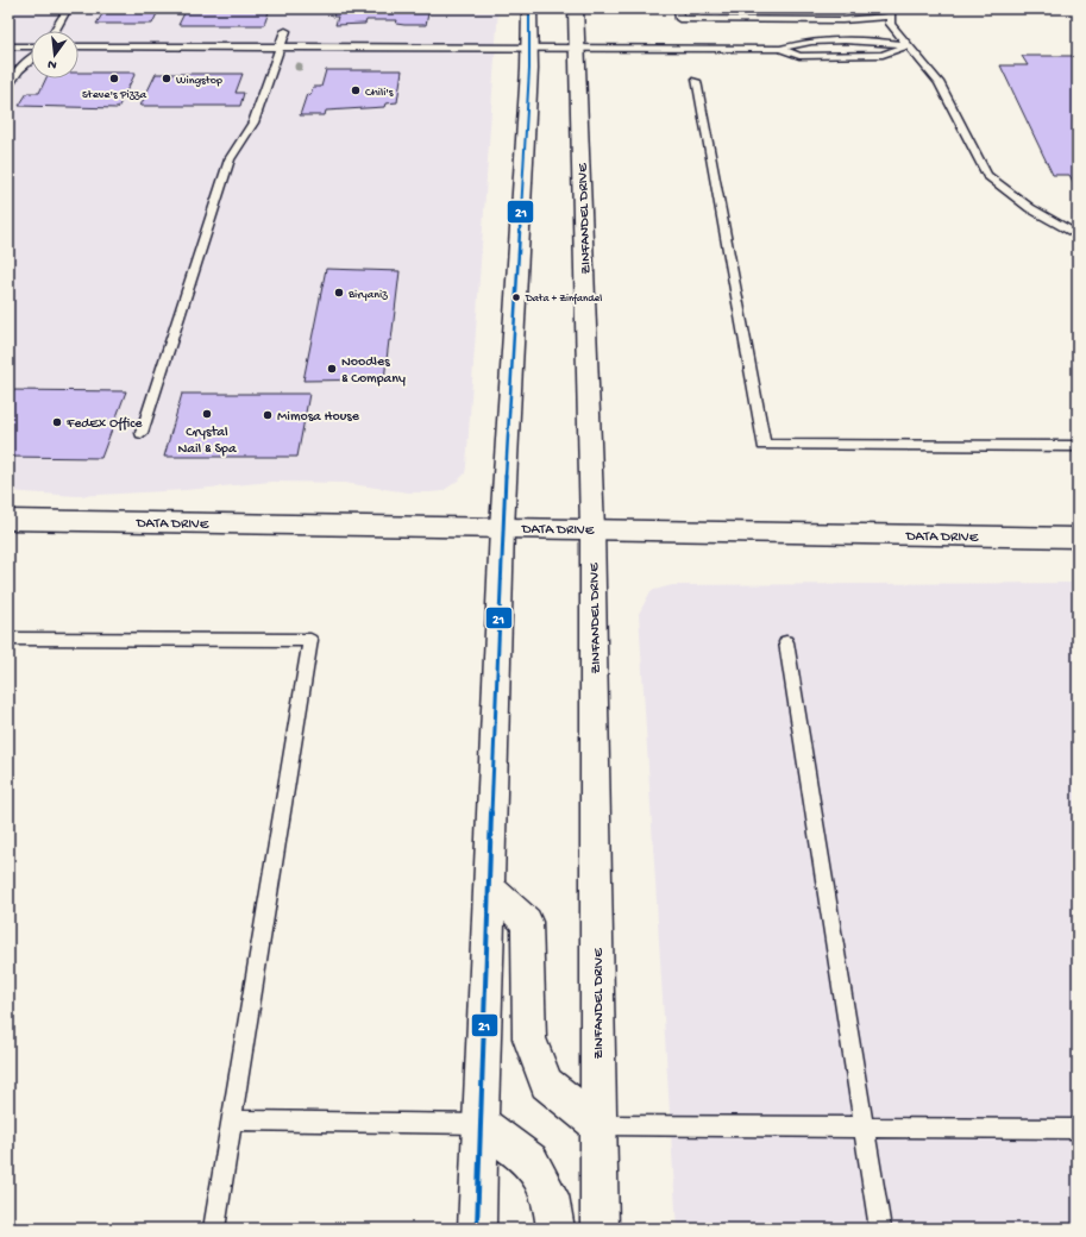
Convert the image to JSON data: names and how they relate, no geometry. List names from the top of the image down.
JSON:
{
  "streets": {
    "main road": ["ZINFANDEL DRIVE", "DATA DRIVE"]
  },
  "crossings": [
    ["ZINFANDEL DRIVE", "DATA DRIVE"]
  ],
  "places": [
    "Steve's Pizza",
    "Wingstop",
    "Chili's",
    "Biryaniz",
    "Data + Zinfandel",
    "Noodles & Company",
    "Crystal Nail & Spa",
    "Mimosa House",
    "FedEx Office"
  ],
  "lines": ["transit line 21"],
  "north": "bottom"
}
